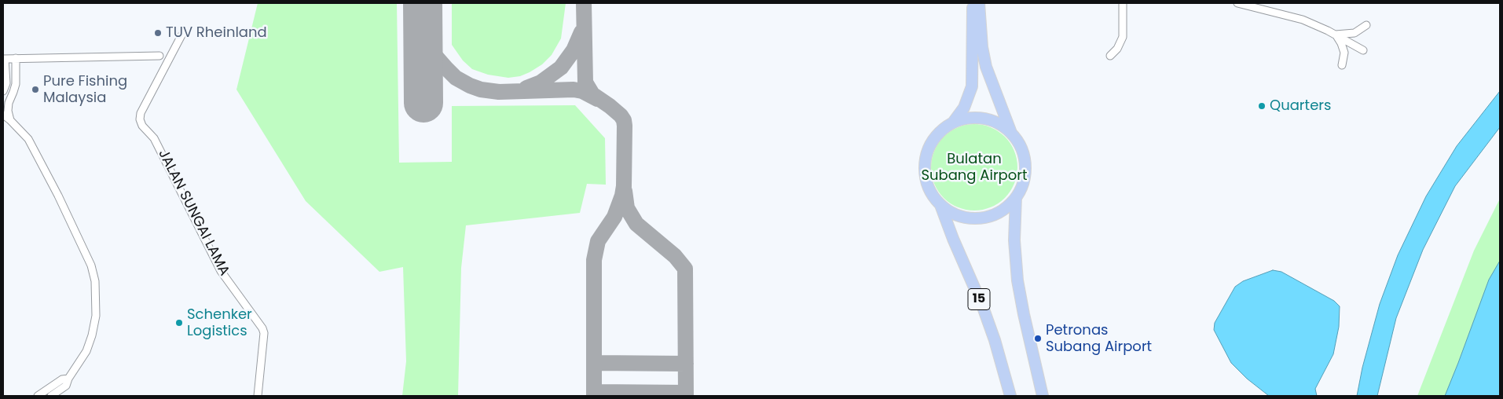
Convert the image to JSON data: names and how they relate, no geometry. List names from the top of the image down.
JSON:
{
  "streets": {
    "main road": ["15"],
    "street": ["JALAN SUNGAI LAMA"]
  },
  "parks": ["Bulatan Subang Airport"],
  "places": [
    "TUV Rheinland",
    "Pure Fishing Malaysia",
    "Quarters",
    "Schenker Logistics",
    "Petronas Subang Airport"
  ]
}
